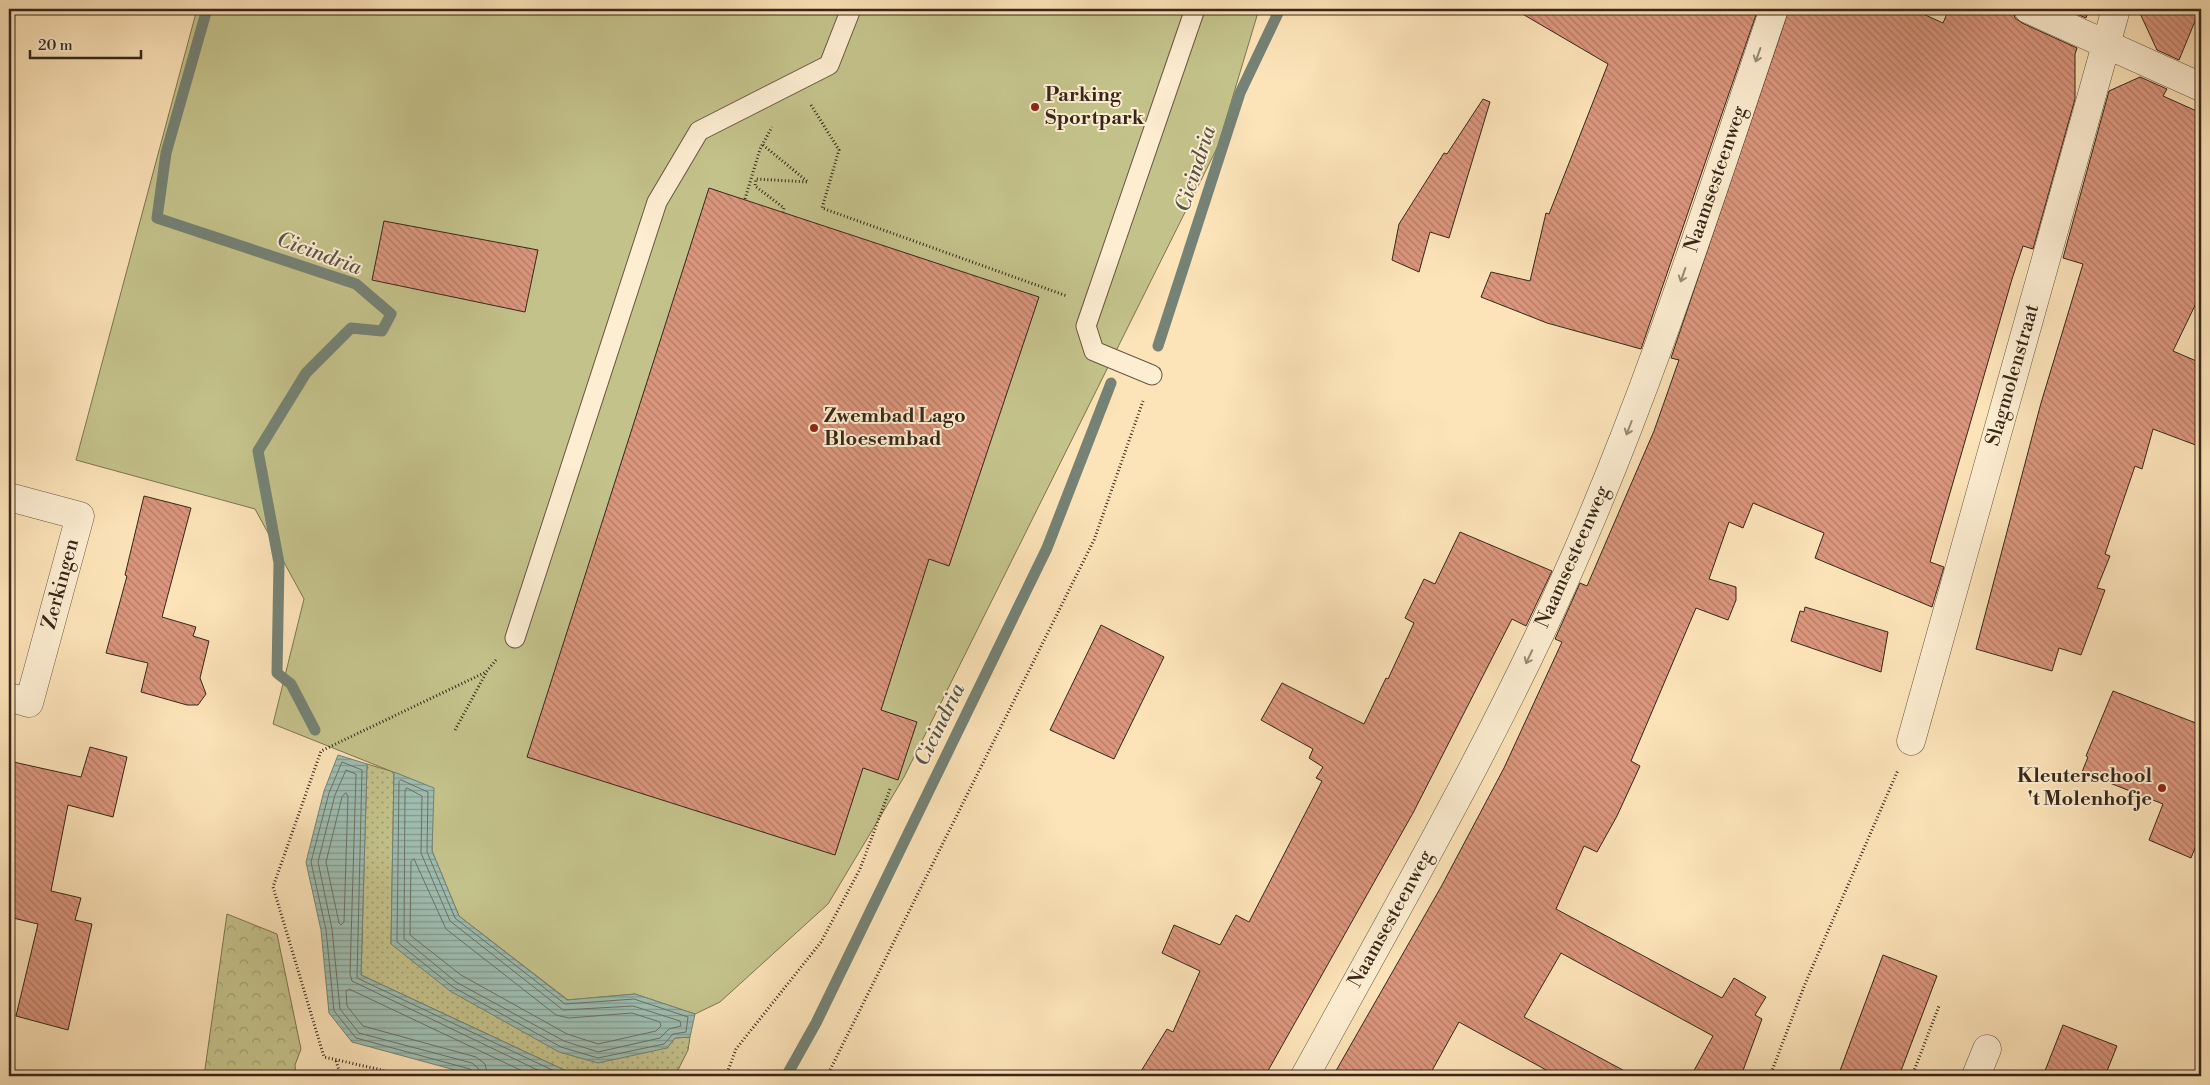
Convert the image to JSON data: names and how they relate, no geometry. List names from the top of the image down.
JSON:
{
  "streets": {
    "street": ["Naamsesteenweg", "Slagmolenstraat", "Zerkingen"]
  },
  "one_way": ["Naamsesteenweg"],
  "water": ["Cicindria"],
  "places": ["Parking Sportpark", "Zwembad Lago Bloesembad", "Kleuterschool 't Molenhofje"],
  "scale_bar": "20 m"
}
